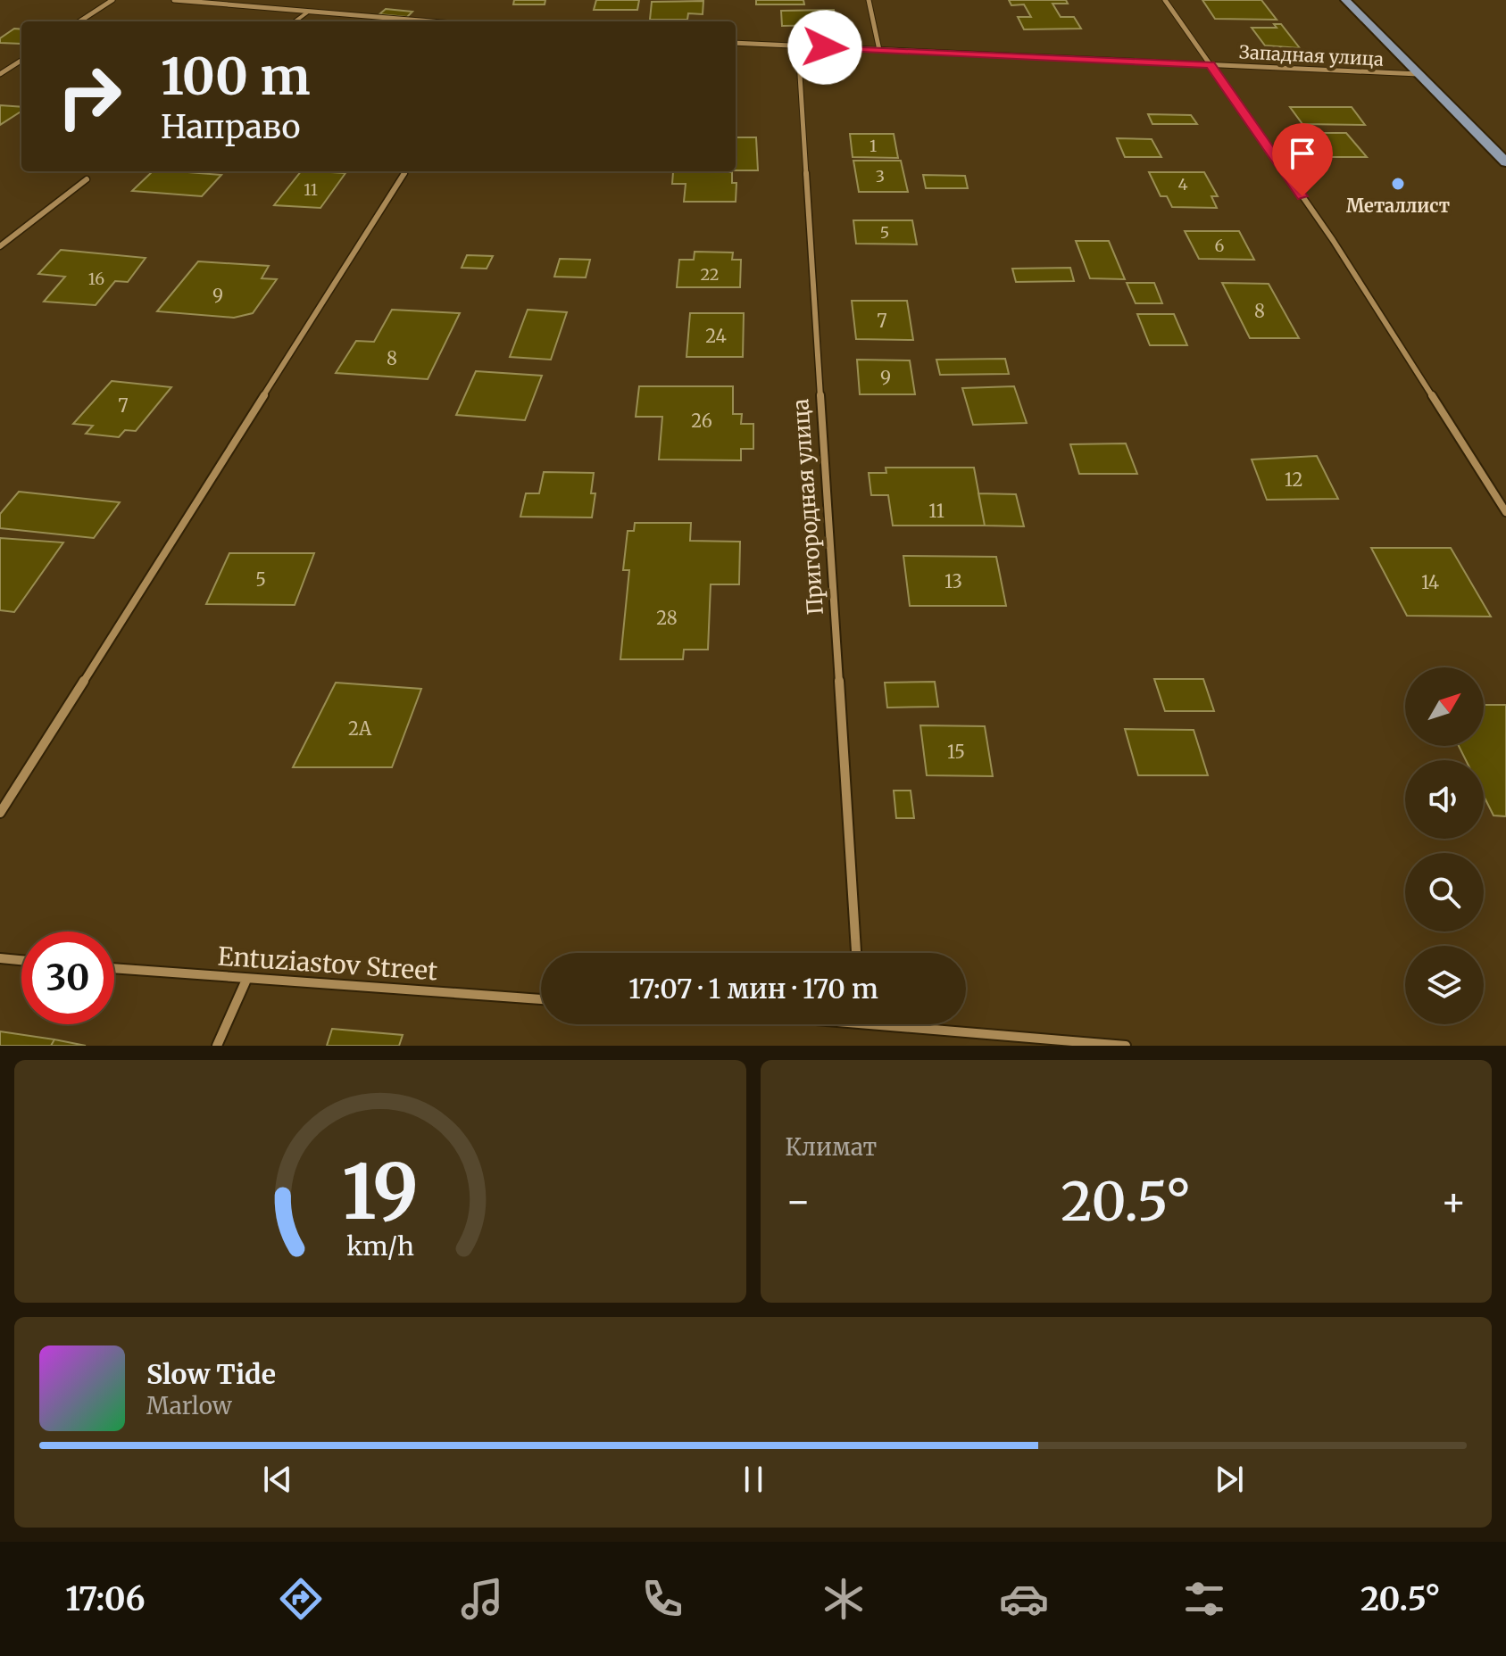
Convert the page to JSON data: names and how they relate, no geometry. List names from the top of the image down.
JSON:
{
  "streets": {
    "street": ["Западная улица", "Пригородная улица", "Entuziastov Street"]
  },
  "crossings": [
    ["Западная улица", "Пригородная улица"]
  ],
  "places": ["Металлист"],
  "house_numbers": [
    "1",
    "3",
    "4",
    "11",
    "5",
    "6",
    "22",
    "16",
    "9",
    "8",
    "7",
    "24",
    "8",
    "9",
    "7",
    "26",
    "12",
    "11",
    "5",
    "13",
    "14",
    "28",
    "2А",
    "15"
  ],
  "north": "top right",
  "page": {
    "turn": ["100 m", "Направо"],
    "limit": "30",
    "trip": "17:07 · 1 мин · 170 m",
    "tile": "Климат",
    "heat": ["−", "20.5°", "+"],
    "song": ["Slow Tide", "Marlow"],
    "tabs": ["17:06", "20.5°"],
    "gauge": ["19", "km/h"]
  }
}
